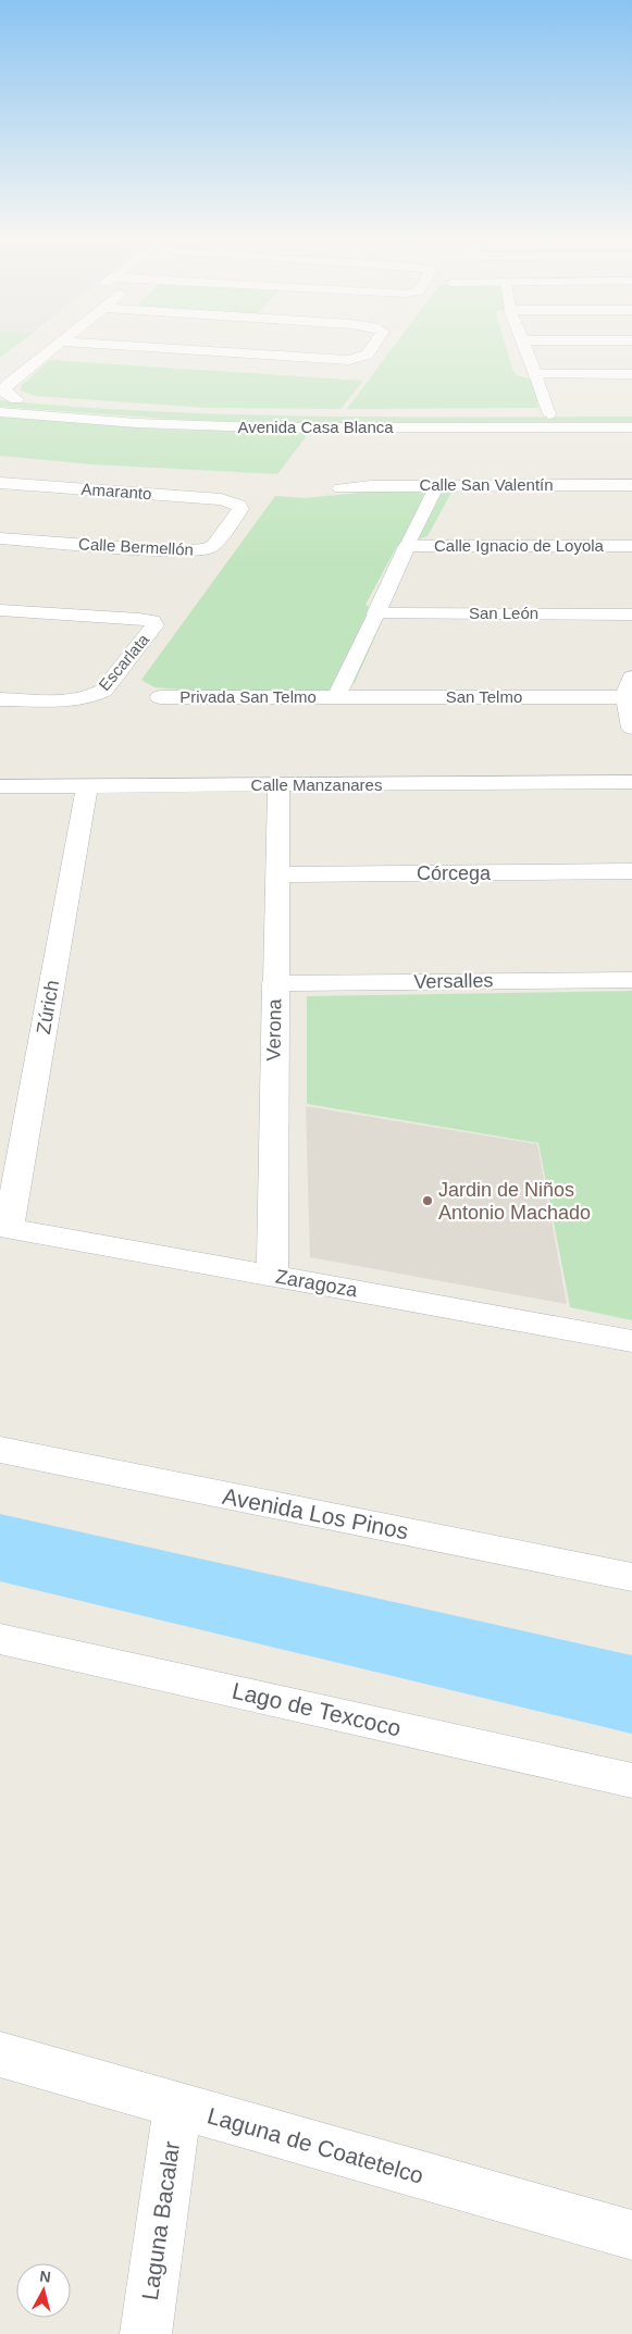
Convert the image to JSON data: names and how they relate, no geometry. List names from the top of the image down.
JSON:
{
  "streets": {
    "street": [
      "Avenida Casa Blanca",
      "Calle San Valentín",
      "Amaranto",
      "Calle Ignacio de Loyola",
      "Calle Bermellón",
      "San León",
      "Escarlata",
      "Privada San Telmo",
      "San Telmo",
      "Calle Manzanares",
      "Córcega",
      "Versalles",
      "Zúrich",
      "Verona",
      "Zaragoza",
      "Avenida Los Pinos",
      "Lago de Texcoco",
      "Laguna de Coatetelco",
      "Laguna Bacalar"
    ]
  },
  "crossings": [
    ["Amaranto", "Calle Bermellón"],
    ["Privada San Telmo", "San Telmo"],
    ["Calle Manzanares", "Zúrich"],
    ["Calle Manzanares", "Verona"],
    ["Córcega", "Verona"],
    ["Versalles", "Verona"],
    ["Zúrich", "Zaragoza"],
    ["Verona", "Zaragoza"],
    ["Laguna de Coatetelco", "Laguna Bacalar"]
  ],
  "places": ["Jardin de Niños Antonio Machado"],
  "north": "top"
}
